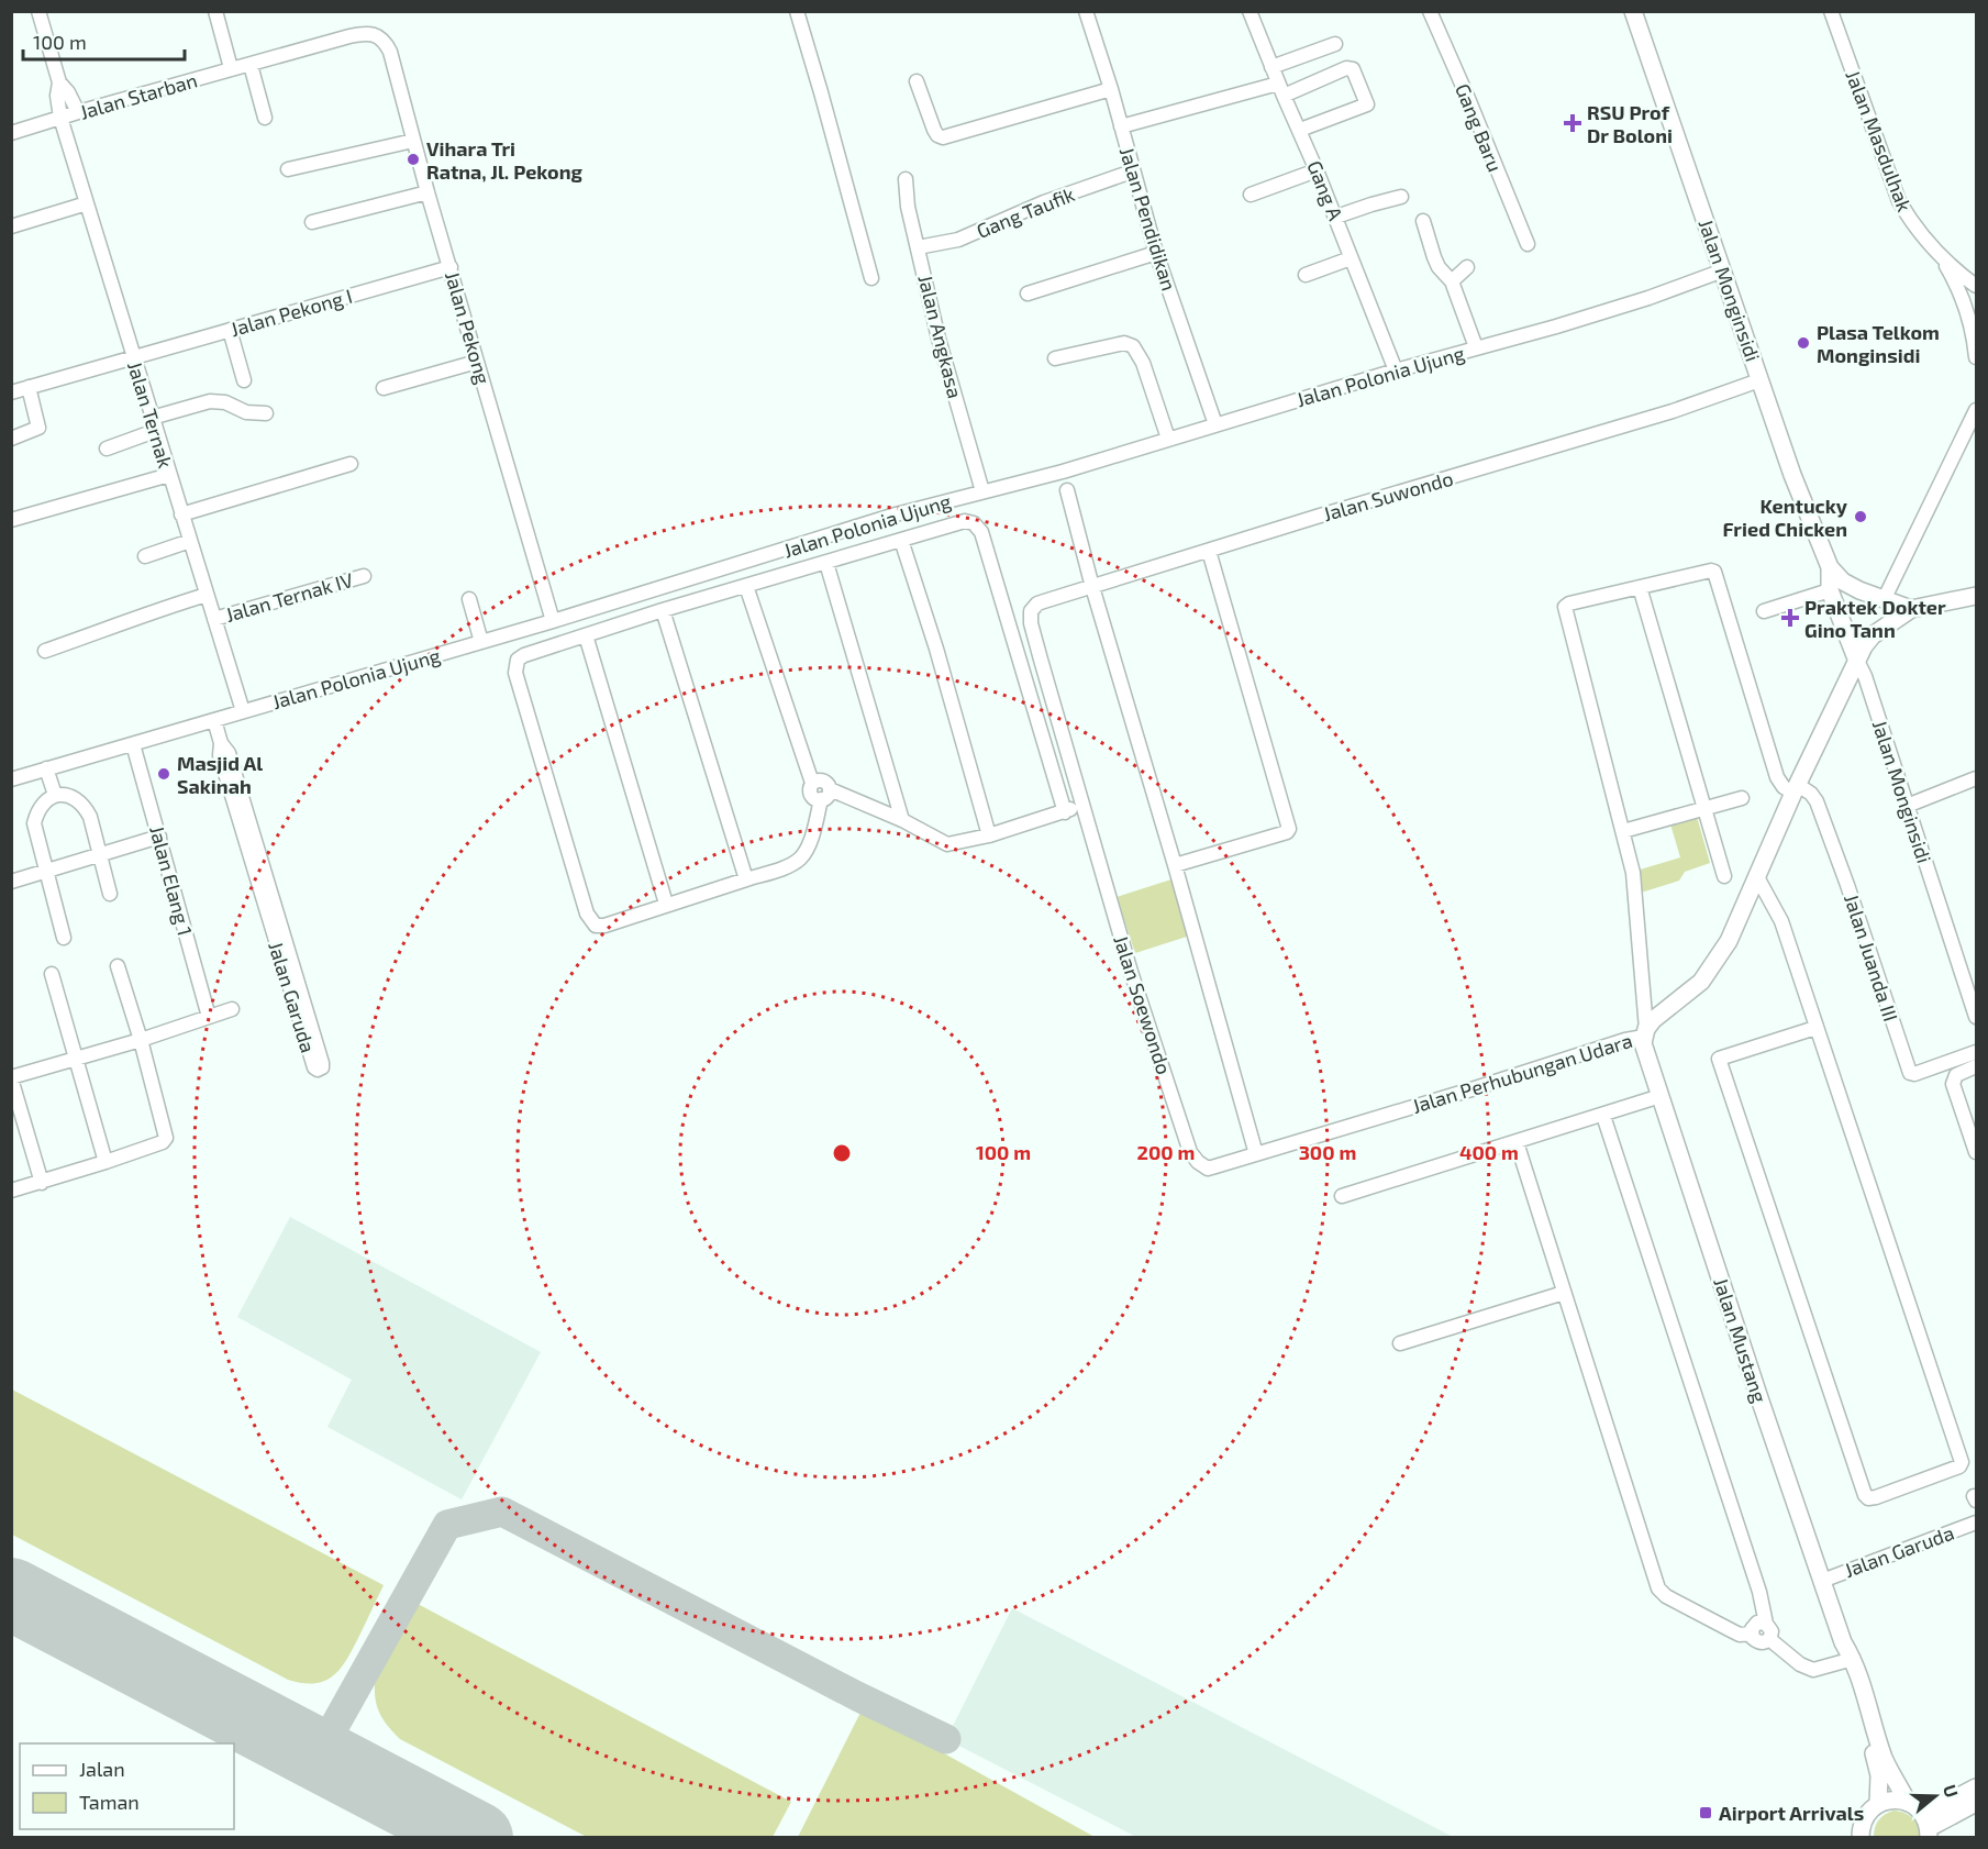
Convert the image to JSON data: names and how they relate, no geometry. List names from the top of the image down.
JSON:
{
  "streets": {
    "main road": ["Jalan Monginsidi", "Jalan Perhubungan Udara", "Jalan Mustang"],
    "street": [
      "Jalan Starban",
      "Gang Baru",
      "Jalan Masdulhak",
      "Gang A",
      "Gang Taufik",
      "Jalan Pendidikan",
      "Jalan Pekong I",
      "Jalan Pekong",
      "Jalan Angkasa",
      "Jalan Polonia Ujung",
      "Jalan Ternak",
      "Jalan Suwondo",
      "Jalan Ternak IV",
      "Jalan Elang 1",
      "Jalan Juanda III",
      "Jalan Garuda",
      "Jalan Soewondo"
    ]
  },
  "crossings": [
    ["Jalan Starban", "Jalan Pekong"],
    ["Jalan Starban", "Jalan Ternak"],
    ["Gang A", "Jalan Polonia Ujung"],
    ["Gang Taufik", "Jalan Pendidikan"],
    ["Gang Taufik", "Jalan Angkasa"],
    ["Jalan Pendidikan", "Jalan Polonia Ujung"],
    ["Jalan Monginsidi", "Jalan Polonia Ujung"],
    ["Jalan Monginsidi", "Jalan Suwondo"],
    ["Jalan Monginsidi", "Jalan Perhubungan Udara"],
    ["Jalan Pekong I", "Jalan Pekong"],
    ["Jalan Pekong I", "Jalan Ternak"],
    ["Jalan Pekong", "Jalan Polonia Ujung"],
    ["Jalan Angkasa", "Jalan Polonia Ujung"],
    ["Jalan Polonia Ujung", "Jalan Ternak"],
    ["Jalan Polonia Ujung", "Jalan Elang 1"],
    ["Jalan Polonia Ujung", "Jalan Garuda"],
    ["Jalan Ternak", "Jalan Ternak IV"],
    ["Jalan Suwondo", "Jalan Soewondo"],
    ["Jalan Juanda III", "Jalan Perhubungan Udara"],
    ["Jalan Garuda", "Jalan Mustang"],
    ["Jalan Soewondo", "Jalan Perhubungan Udara"],
    ["Jalan Perhubungan Udara", "Jalan Mustang"]
  ],
  "places": {
    "health": ["RSU Prof Dr Boloni", "Praktek Dokter Gino Tann"],
    "other": [
      "Vihara Tri Ratna, Jl. Pekong",
      "Plasa Telkom Monginsidi",
      "Kentucky Fried Chicken",
      "Masjid Al Sakinah"
    ],
    "transit": ["Airport Arrivals"]
  },
  "legend": ["Jalan", "Taman"],
  "scale_bar": "100 m",
  "north": "right",
  "rings": [
    "100 m",
    "200 m",
    "300 m",
    "400 m"
  ]
}
